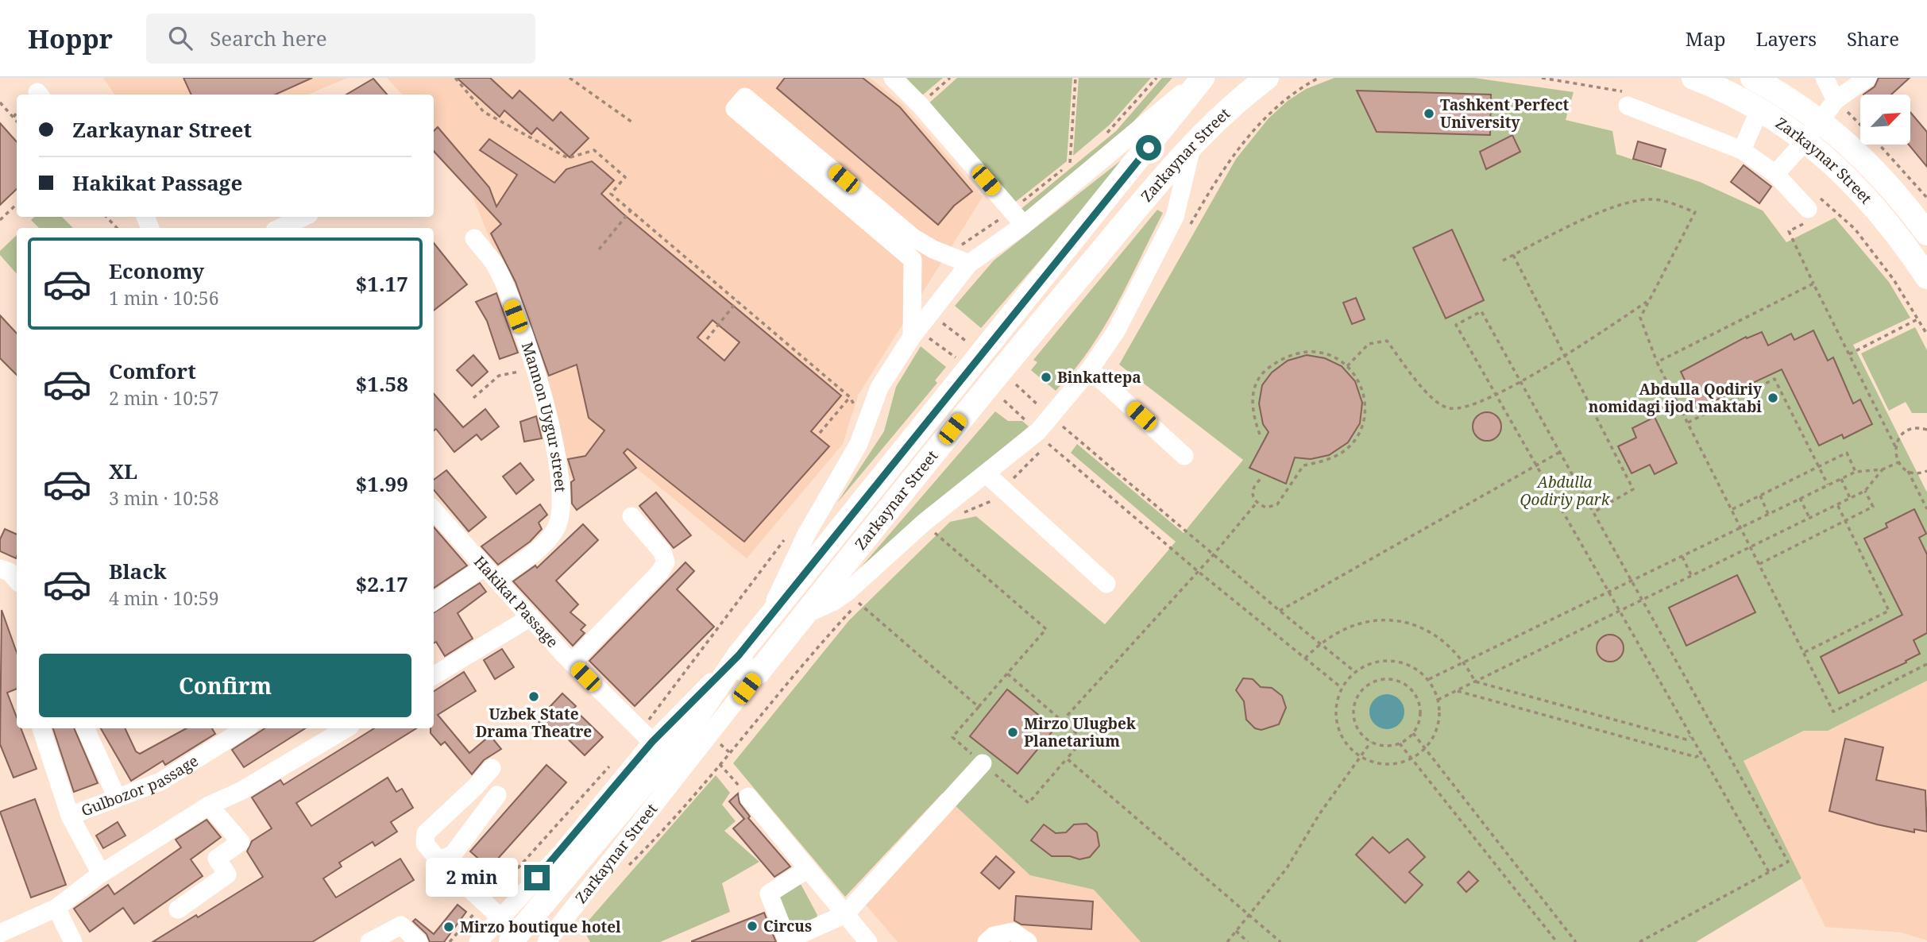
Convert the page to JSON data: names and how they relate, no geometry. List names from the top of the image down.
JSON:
{
  "streets": {
    "main road": ["Zarkaynar Street"],
    "street": ["Mannon Uygur street", "Hakikat Passage", "Gulbozor passage"]
  },
  "crossings": [
    ["Mannon Uygur street", "Hakikat Passage"]
  ],
  "parks": ["Abdulla Qodiriy park"],
  "places": [
    "Tashkent Perfect University",
    "Binkattepa",
    "Abdulla Qodiriy nomidagi ijod maktabi",
    "Uzbek State Drama Theatre",
    "Mirzo Ulugbek Planetarium",
    "Circus",
    "Mirzo boutique hotel"
  ],
  "north": "top right",
  "page": {
    "header": "Hoppr",
    "search": "Search here",
    "nav": ["Map", "Layers", "Share"],
    "banner": ["Zarkaynar Street", "Hakikat Passage"],
    "list": [
      {
        "name": "Economy",
        "note": "1 min · 10:56",
        "value": "$1.17"
      },
      {
        "name": "Comfort",
        "note": "2 min · 10:57",
        "value": "$1.58"
      },
      {
        "name": "XL",
        "note": "3 min · 10:58",
        "value": "$1.99"
      },
      {
        "name": "Black",
        "note": "4 min · 10:59",
        "value": "$2.17"
      }
    ],
    "buttons": "Confirm",
    "bubble": "2 min"
  }
}
